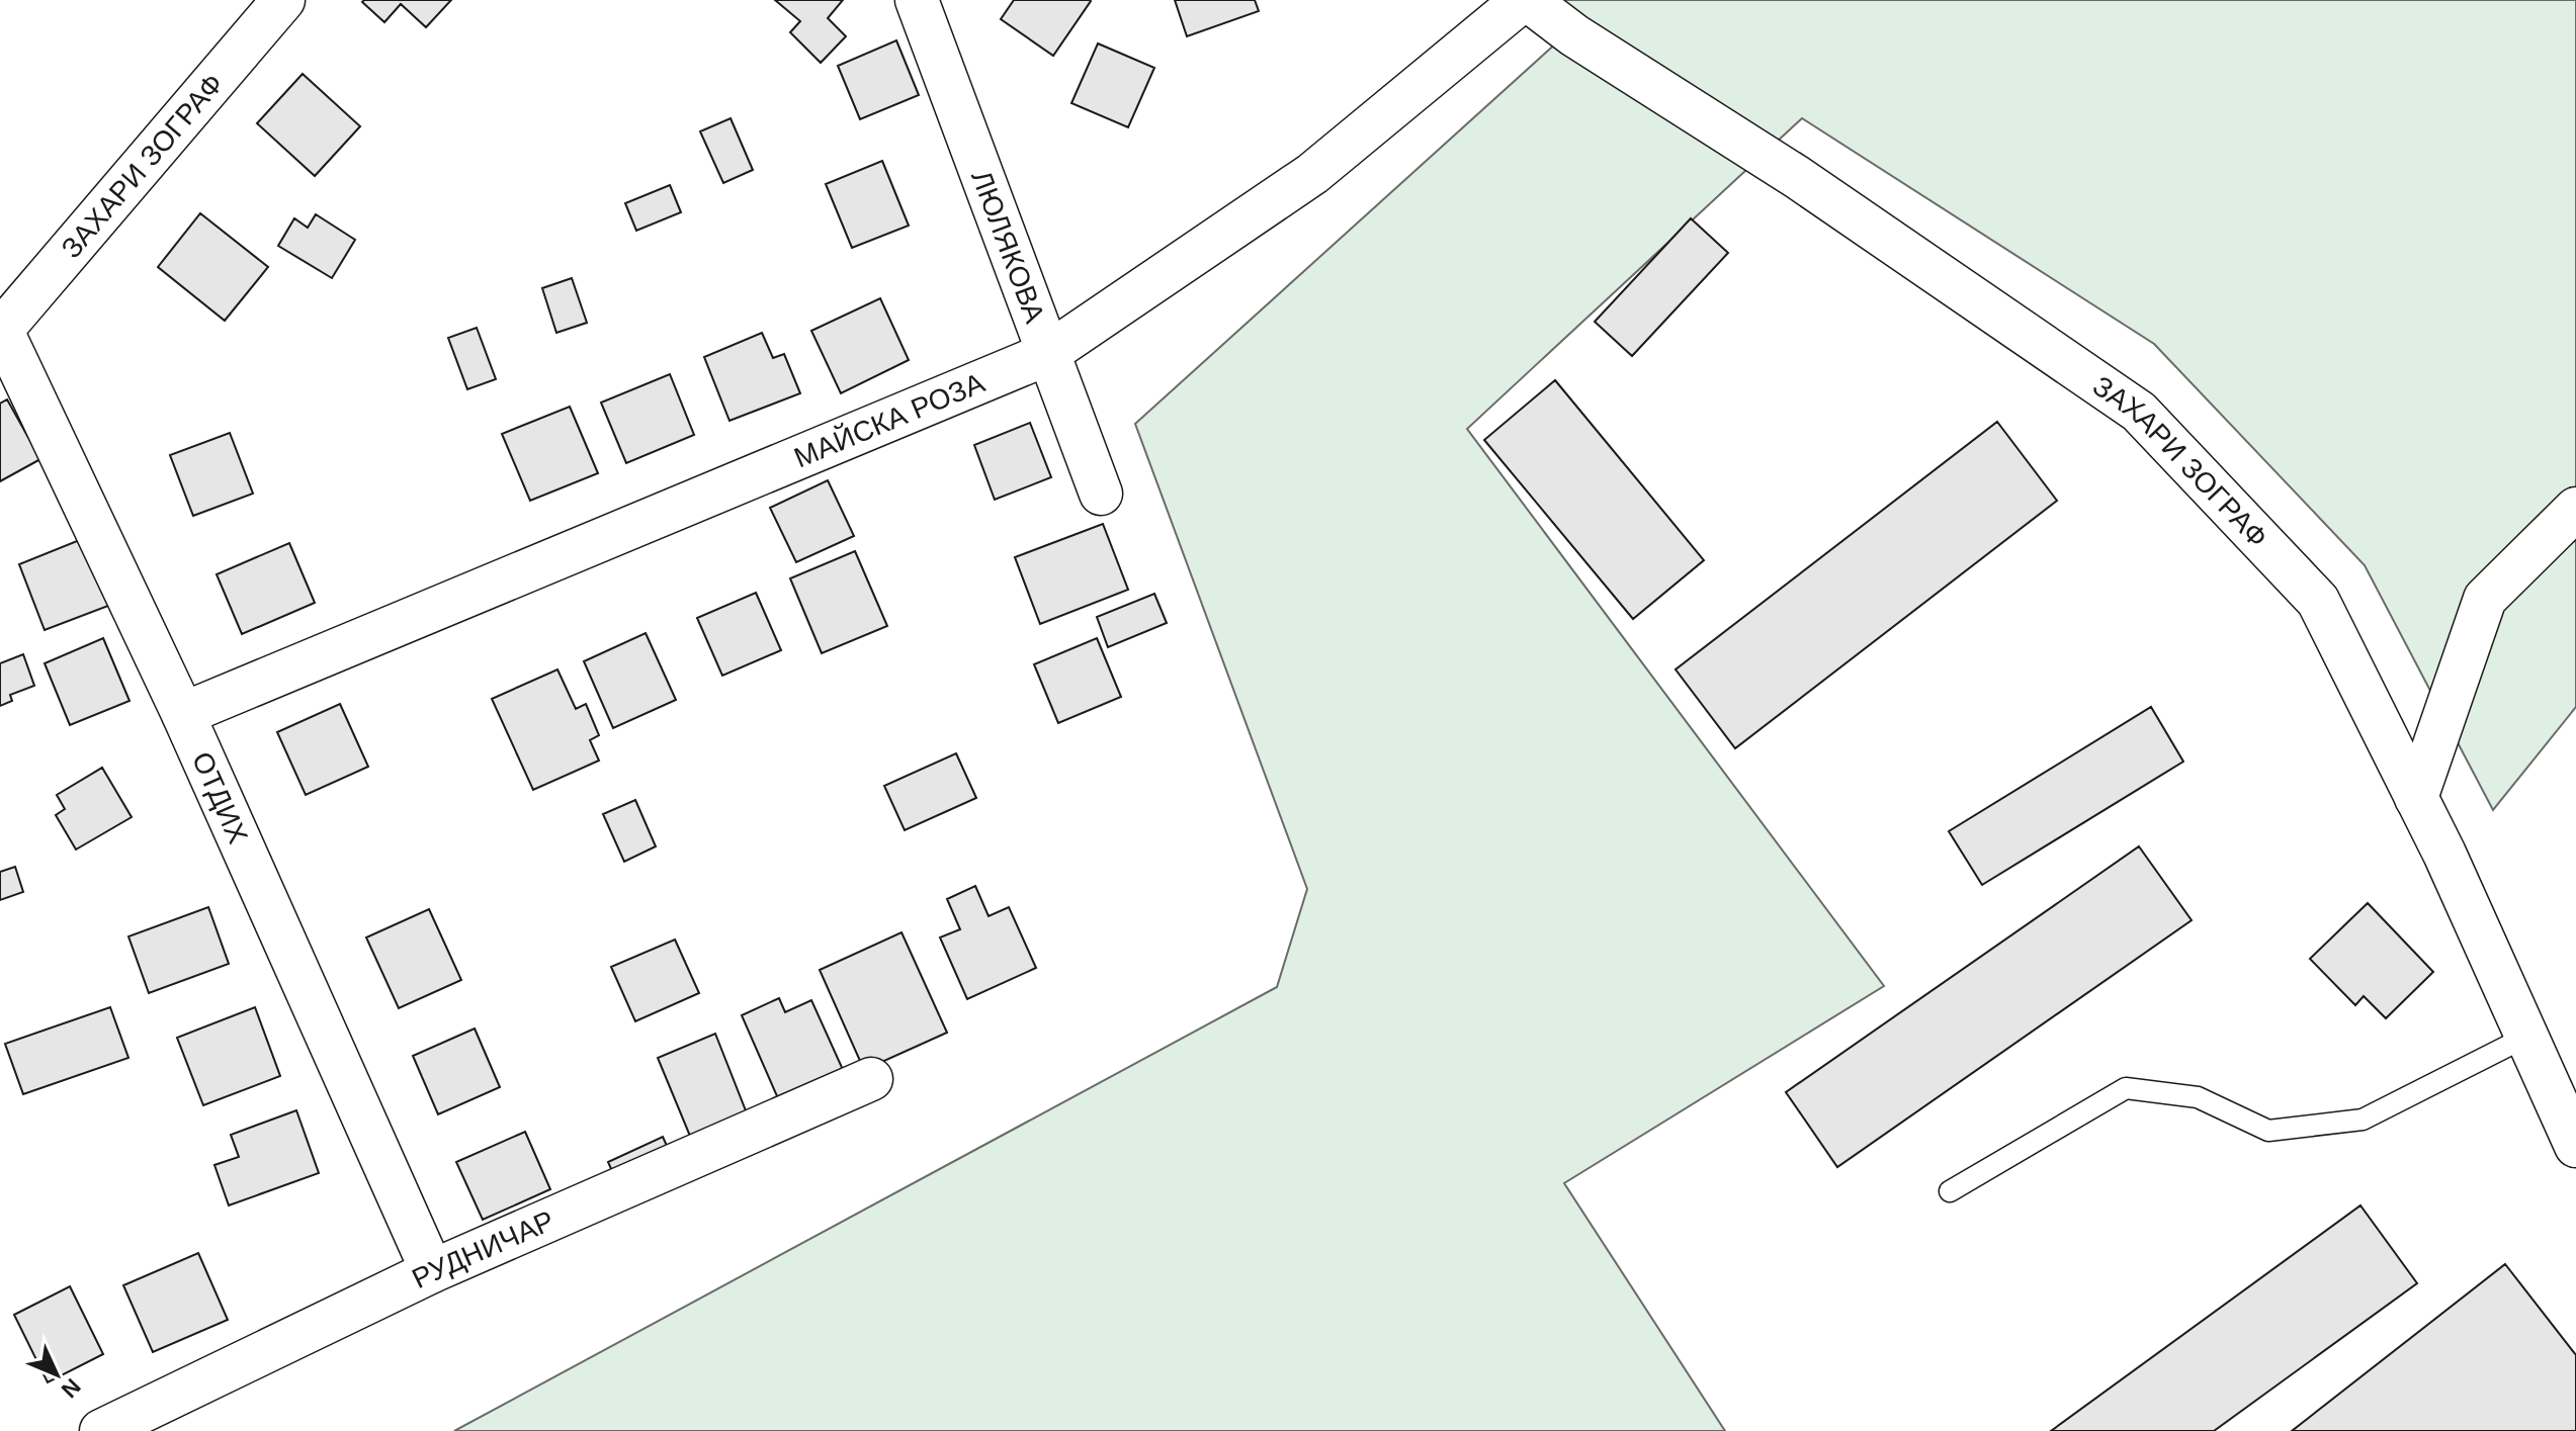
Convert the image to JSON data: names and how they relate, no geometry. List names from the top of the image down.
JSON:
{
  "streets": {
    "street": [
      "ЗАХАРИ ЗОГРАФ",
      "ЛЮЛЯКОВА",
      "МАЙСКА РОЗА",
      "ОТДИХ",
      "РУДНИЧАР"
    ]
  },
  "crossings": [
    ["ЗАХАРИ ЗОГРАФ", "МАЙСКА РОЗА"],
    ["ЗАХАРИ ЗОГРАФ", "ОТДИХ"],
    ["ЛЮЛЯКОВА", "МАЙСКА РОЗА"],
    ["МАЙСКА РОЗА", "ОТДИХ"],
    ["ОТДИХ", "РУДНИЧАР"]
  ],
  "north": "bottom right"
}
